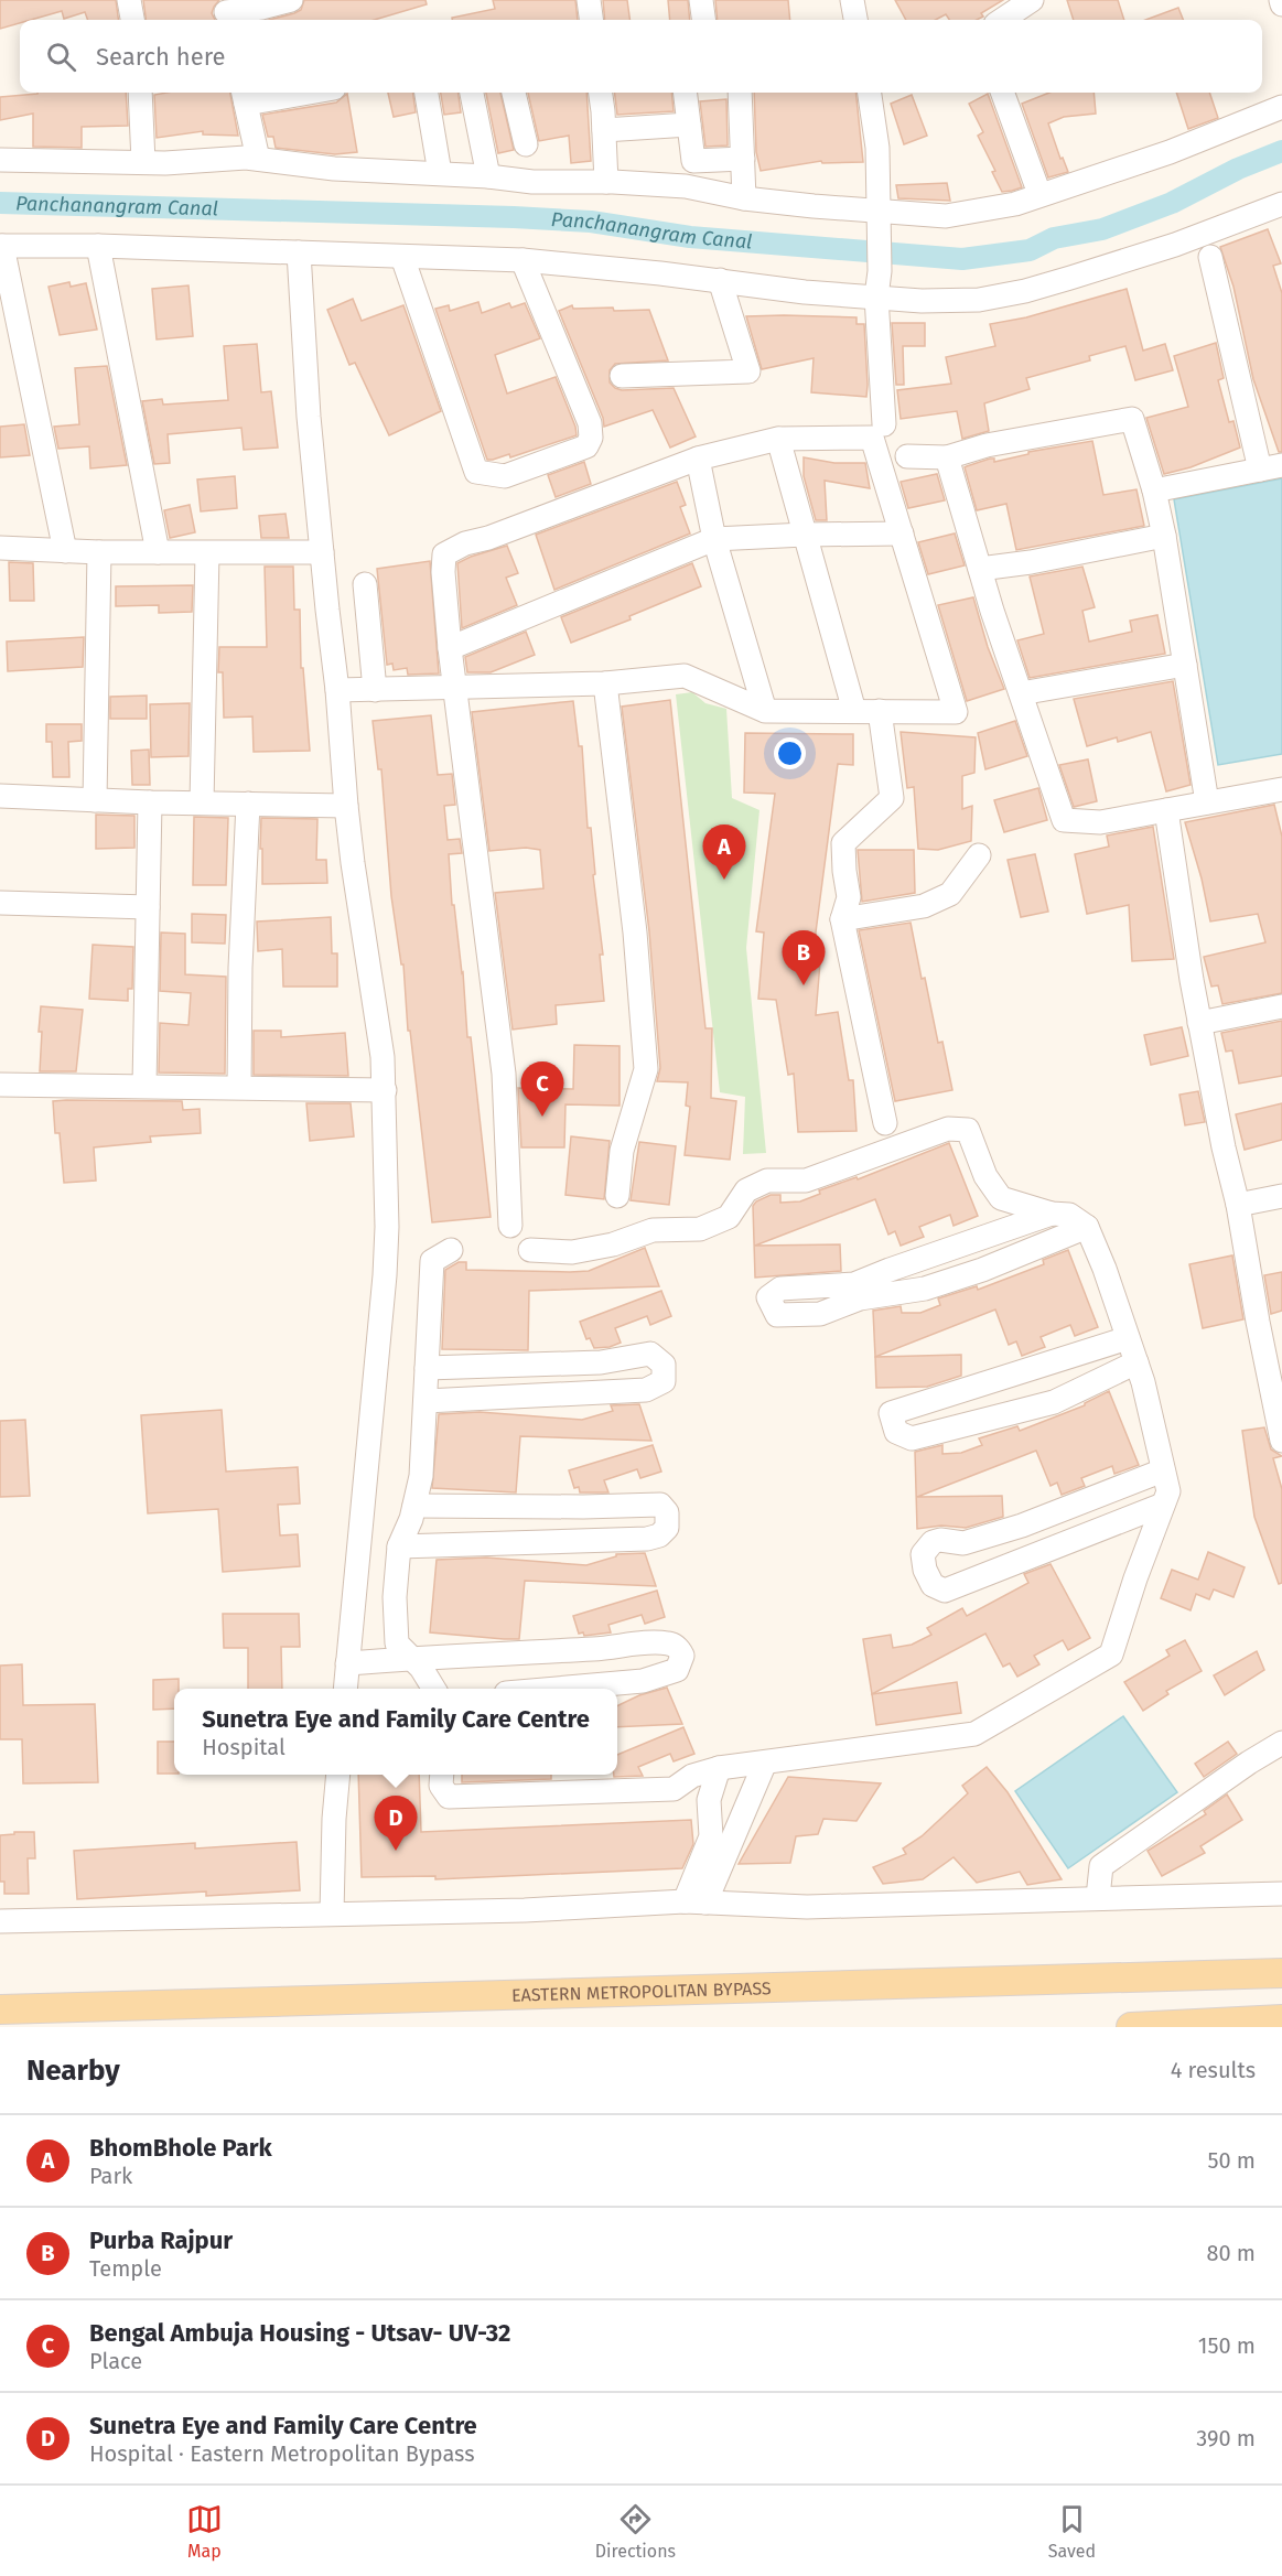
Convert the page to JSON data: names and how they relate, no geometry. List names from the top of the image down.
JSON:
{
  "streets": {
    "main road": ["EASTERN METROPOLITAN BYPASS"]
  },
  "water": ["Panchanangram Canal"],
  "page": {
    "search": "Search here",
    "pins": [
      "A",
      "B",
      "C",
      "D"
    ],
    "popup": ["Sunetra Eye and Family Care Centre", "Hospital"],
    "heading": ["Nearby", "4 results"],
    "list": [
      {
        "mark": "A",
        "name": "BhomBhole Park",
        "note": "Park",
        "value": "50 m"
      },
      {
        "mark": "B",
        "name": "Purba Rajpur",
        "note": "Temple",
        "value": "80 m"
      },
      {
        "mark": "C",
        "name": "Bengal Ambuja Housing - Utsav- UV-32",
        "note": "Place",
        "value": "150 m"
      },
      {
        "mark": "D",
        "name": "Sunetra Eye and Family Care Centre",
        "note": "Hospital · Eastern Metropolitan Bypass",
        "value": "390 m"
      }
    ],
    "nav": ["Map", "Directions", "Saved"]
  }
}
